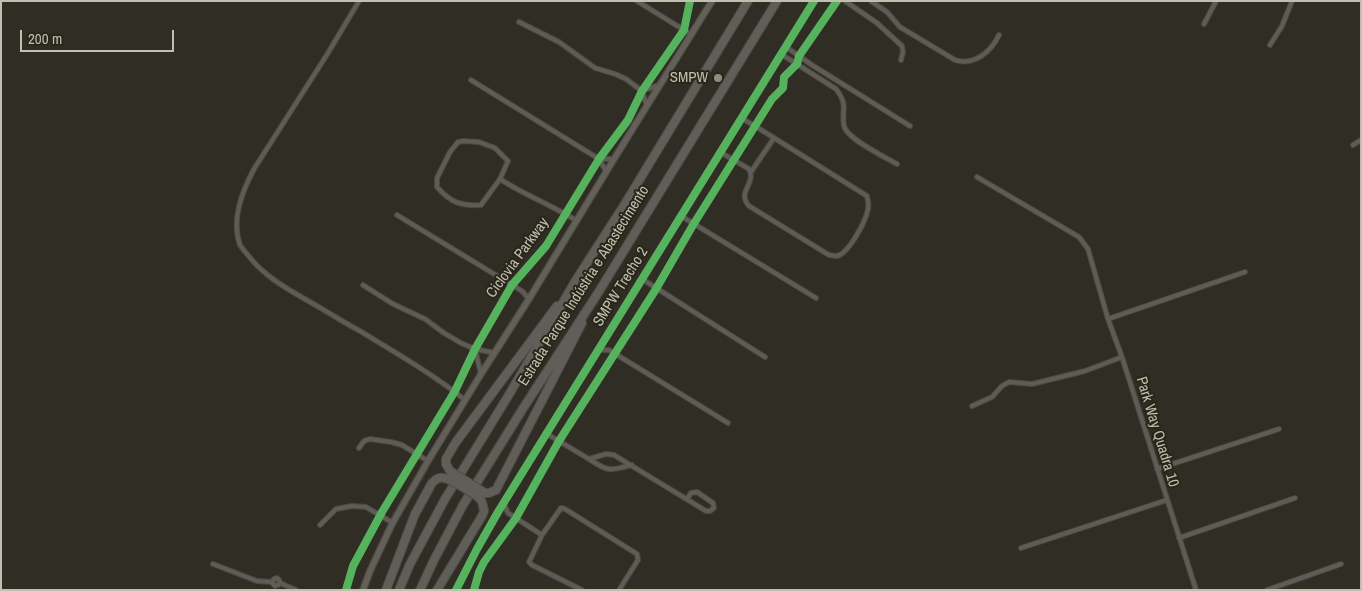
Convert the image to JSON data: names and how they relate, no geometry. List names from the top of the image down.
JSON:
{
  "streets": {
    "highway": ["Estrada Parque Indústria e Abastecimento"],
    "street": ["SMPW Trecho 2", "Park Way Quadra 10"],
    "cycle path": ["Ciclovia Parkway"]
  },
  "places": ["SMPW"],
  "scale_bar": "200 m"
}
